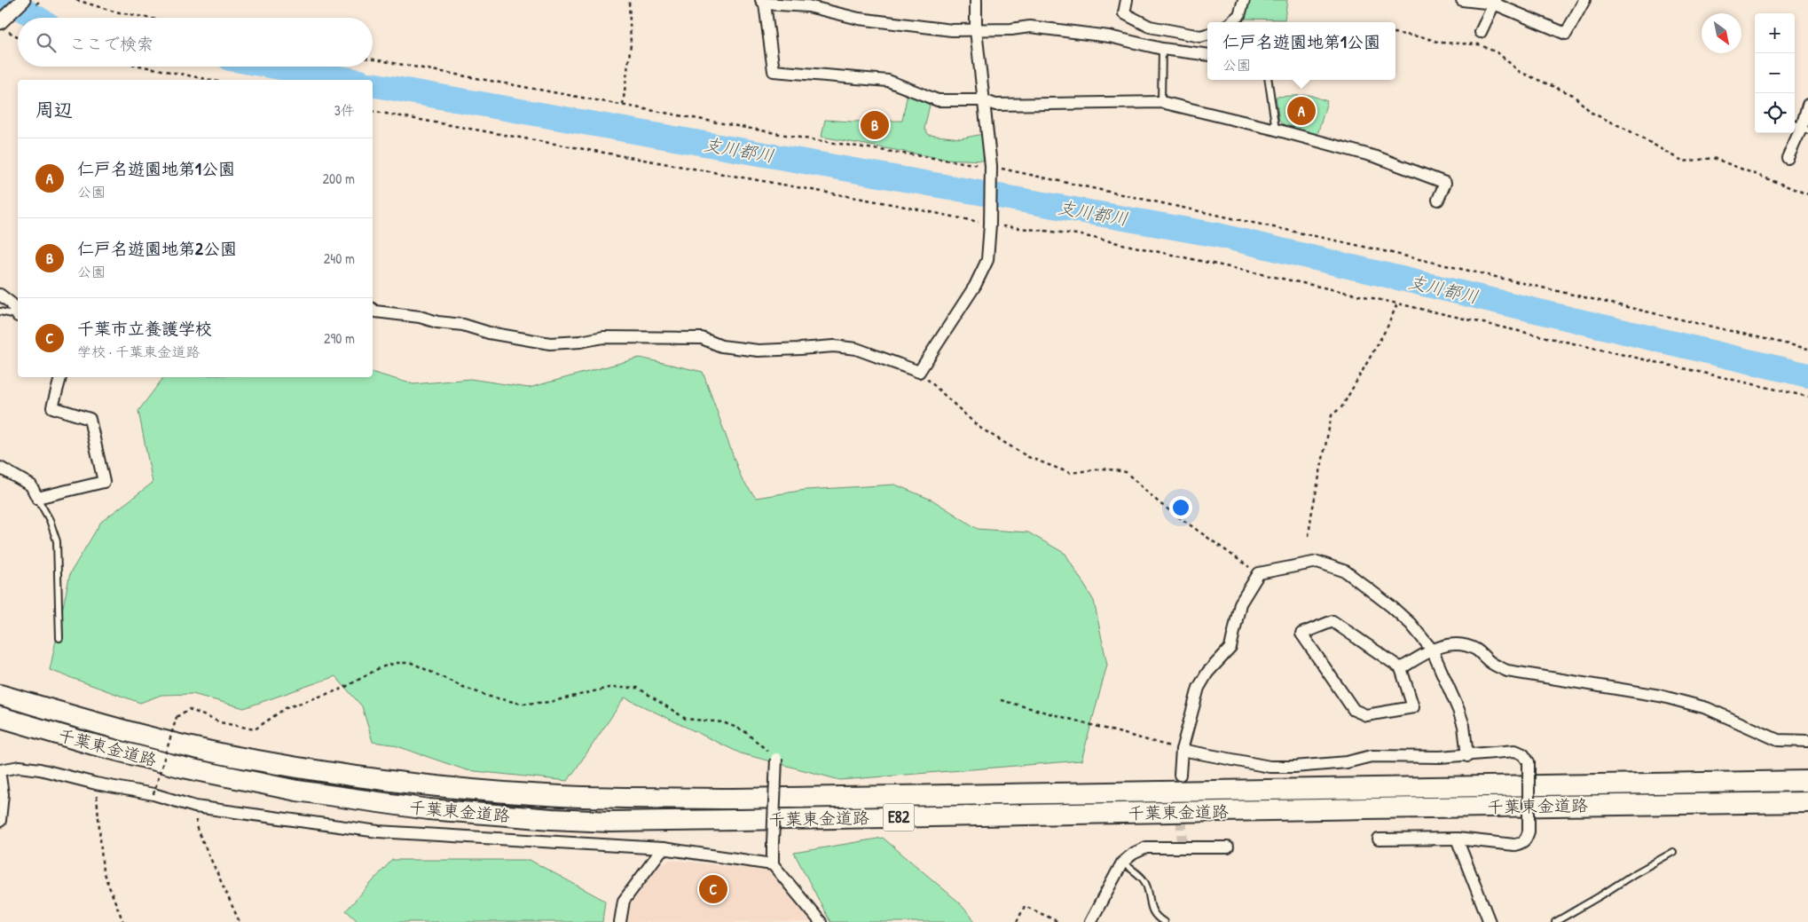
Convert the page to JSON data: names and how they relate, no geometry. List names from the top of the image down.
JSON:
{
  "streets": {
    "highway": ["千葉東金道路", "E82"]
  },
  "water": ["支川都川"],
  "north": "bottom right",
  "page": {
    "map_buttons": ["+", "−"],
    "search": "ここで検索",
    "popup": ["仁戸名遊園地第1公園", "公園"],
    "heading": ["周辺", "3件"],
    "pins": ["A", "B", "C"],
    "list": [
      {
        "mark": "A",
        "name": "仁戸名遊園地第1公園",
        "note": "公園",
        "value": "200 m"
      },
      {
        "mark": "B",
        "name": "仁戸名遊園地第2公園",
        "note": "公園",
        "value": "240 m"
      },
      {
        "mark": "C",
        "name": "千葉市立養護学校",
        "note": "学校 · 千葉東金道路",
        "value": "290 m"
      }
    ]
  }
}
